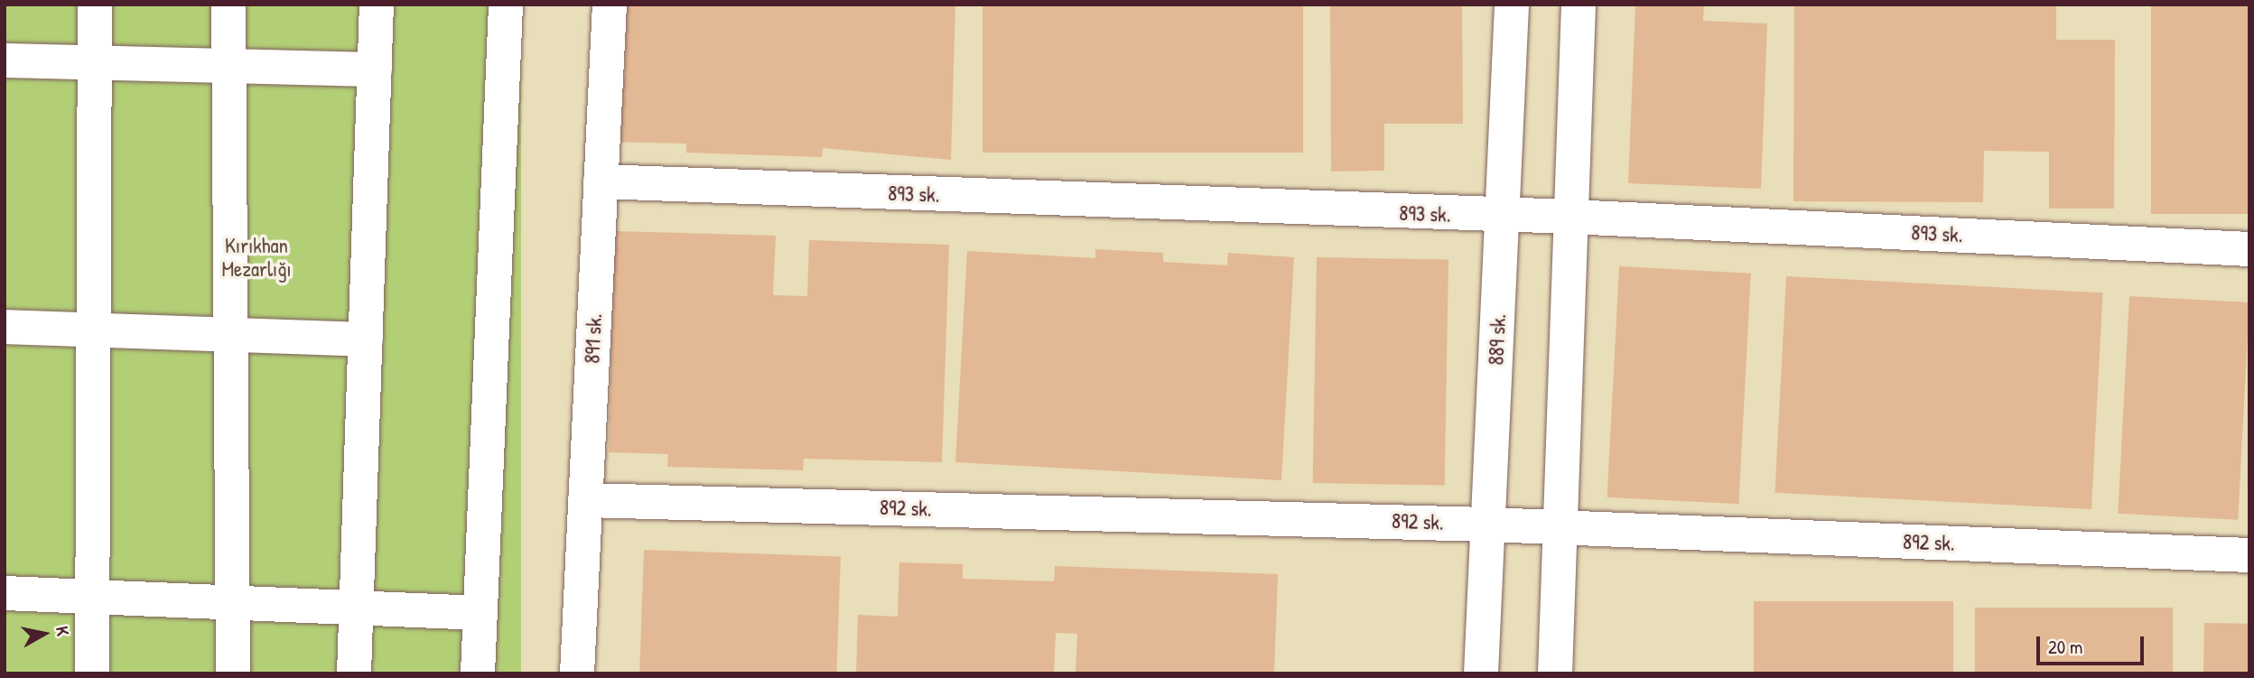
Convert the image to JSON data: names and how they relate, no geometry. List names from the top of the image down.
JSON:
{
  "streets": {
    "lane": [
      "893 sk.",
      "891 sk.",
      "889 sk.",
      "892 sk."
    ]
  },
  "crossings": [
    ["893 sk.", "891 sk."],
    ["893 sk.", "889 sk."],
    ["891 sk.", "892 sk."],
    ["889 sk.", "892 sk."]
  ],
  "parks": ["Kırıkhan Mezarlığı"],
  "scale_bar": "20 m",
  "north": "right"
}
